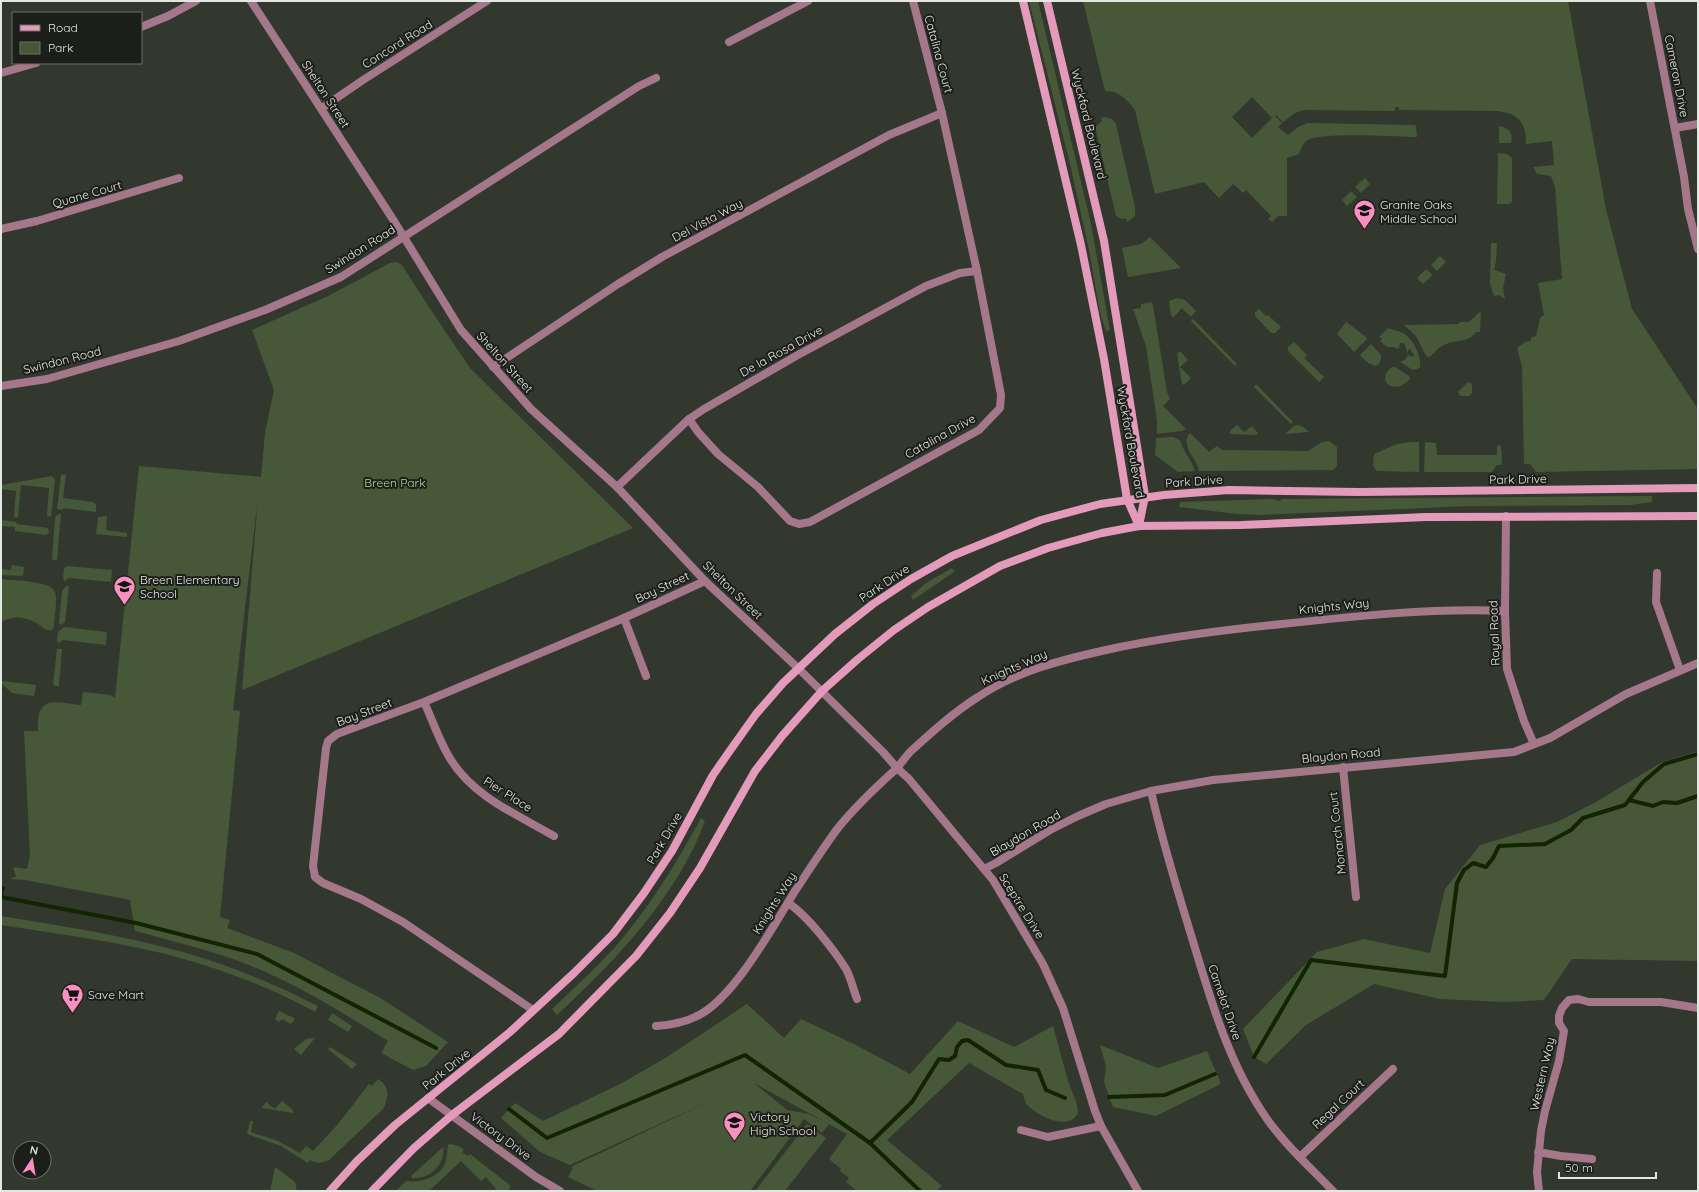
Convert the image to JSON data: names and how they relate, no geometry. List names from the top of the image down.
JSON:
{
  "streets": {
    "street": [
      "Concord Road",
      "Catalina Court",
      "Cameron Drive",
      "Shelton Street",
      "Wyckford Boulevard",
      "Quane Court",
      "Del Vista Way",
      "Swindon Road",
      "De la Rosa Drive",
      "Catalina Drive",
      "Park Drive",
      "Bay Street",
      "Knights Way",
      "Royal Road",
      "Blaydon Road",
      "Pier Place",
      "Monarch Court",
      "Sceptre Drive",
      "Camelot Drive",
      "Western Way",
      "Regal Court",
      "Victory Drive"
    ]
  },
  "crossings": [
    ["Concord Road", "Shelton Street"],
    ["Catalina Court", "Del Vista Way"],
    ["Catalina Court", "Catalina Drive"],
    ["Shelton Street", "Del Vista Way"],
    ["Shelton Street", "Swindon Road"],
    ["Shelton Street", "De la Rosa Drive"],
    ["Shelton Street", "Park Drive"],
    ["Shelton Street", "Bay Street"],
    ["Shelton Street", "Sceptre Drive"],
    ["Wyckford Boulevard", "Park Drive"],
    ["Del Vista Way", "Catalina Drive"],
    ["De la Rosa Drive", "Catalina Drive"],
    ["Park Drive", "Bay Street"],
    ["Park Drive", "Victory Drive"],
    ["Bay Street", "Pier Place"],
    ["Knights Way", "Royal Road"],
    ["Knights Way", "Sceptre Drive"],
    ["Royal Road", "Blaydon Road"],
    ["Blaydon Road", "Monarch Court"],
    ["Blaydon Road", "Sceptre Drive"],
    ["Blaydon Road", "Camelot Drive"],
    ["Camelot Drive", "Regal Court"]
  ],
  "parks": ["Breen Park"],
  "places": {
    "school or university": ["Granite Oaks Middle School", "Breen Elementary School", "Victory High School"],
    "supermarket": ["Save Mart"]
  },
  "legend": ["Road", "Park"],
  "scale_bar": "50 m",
  "north": "top"
}
